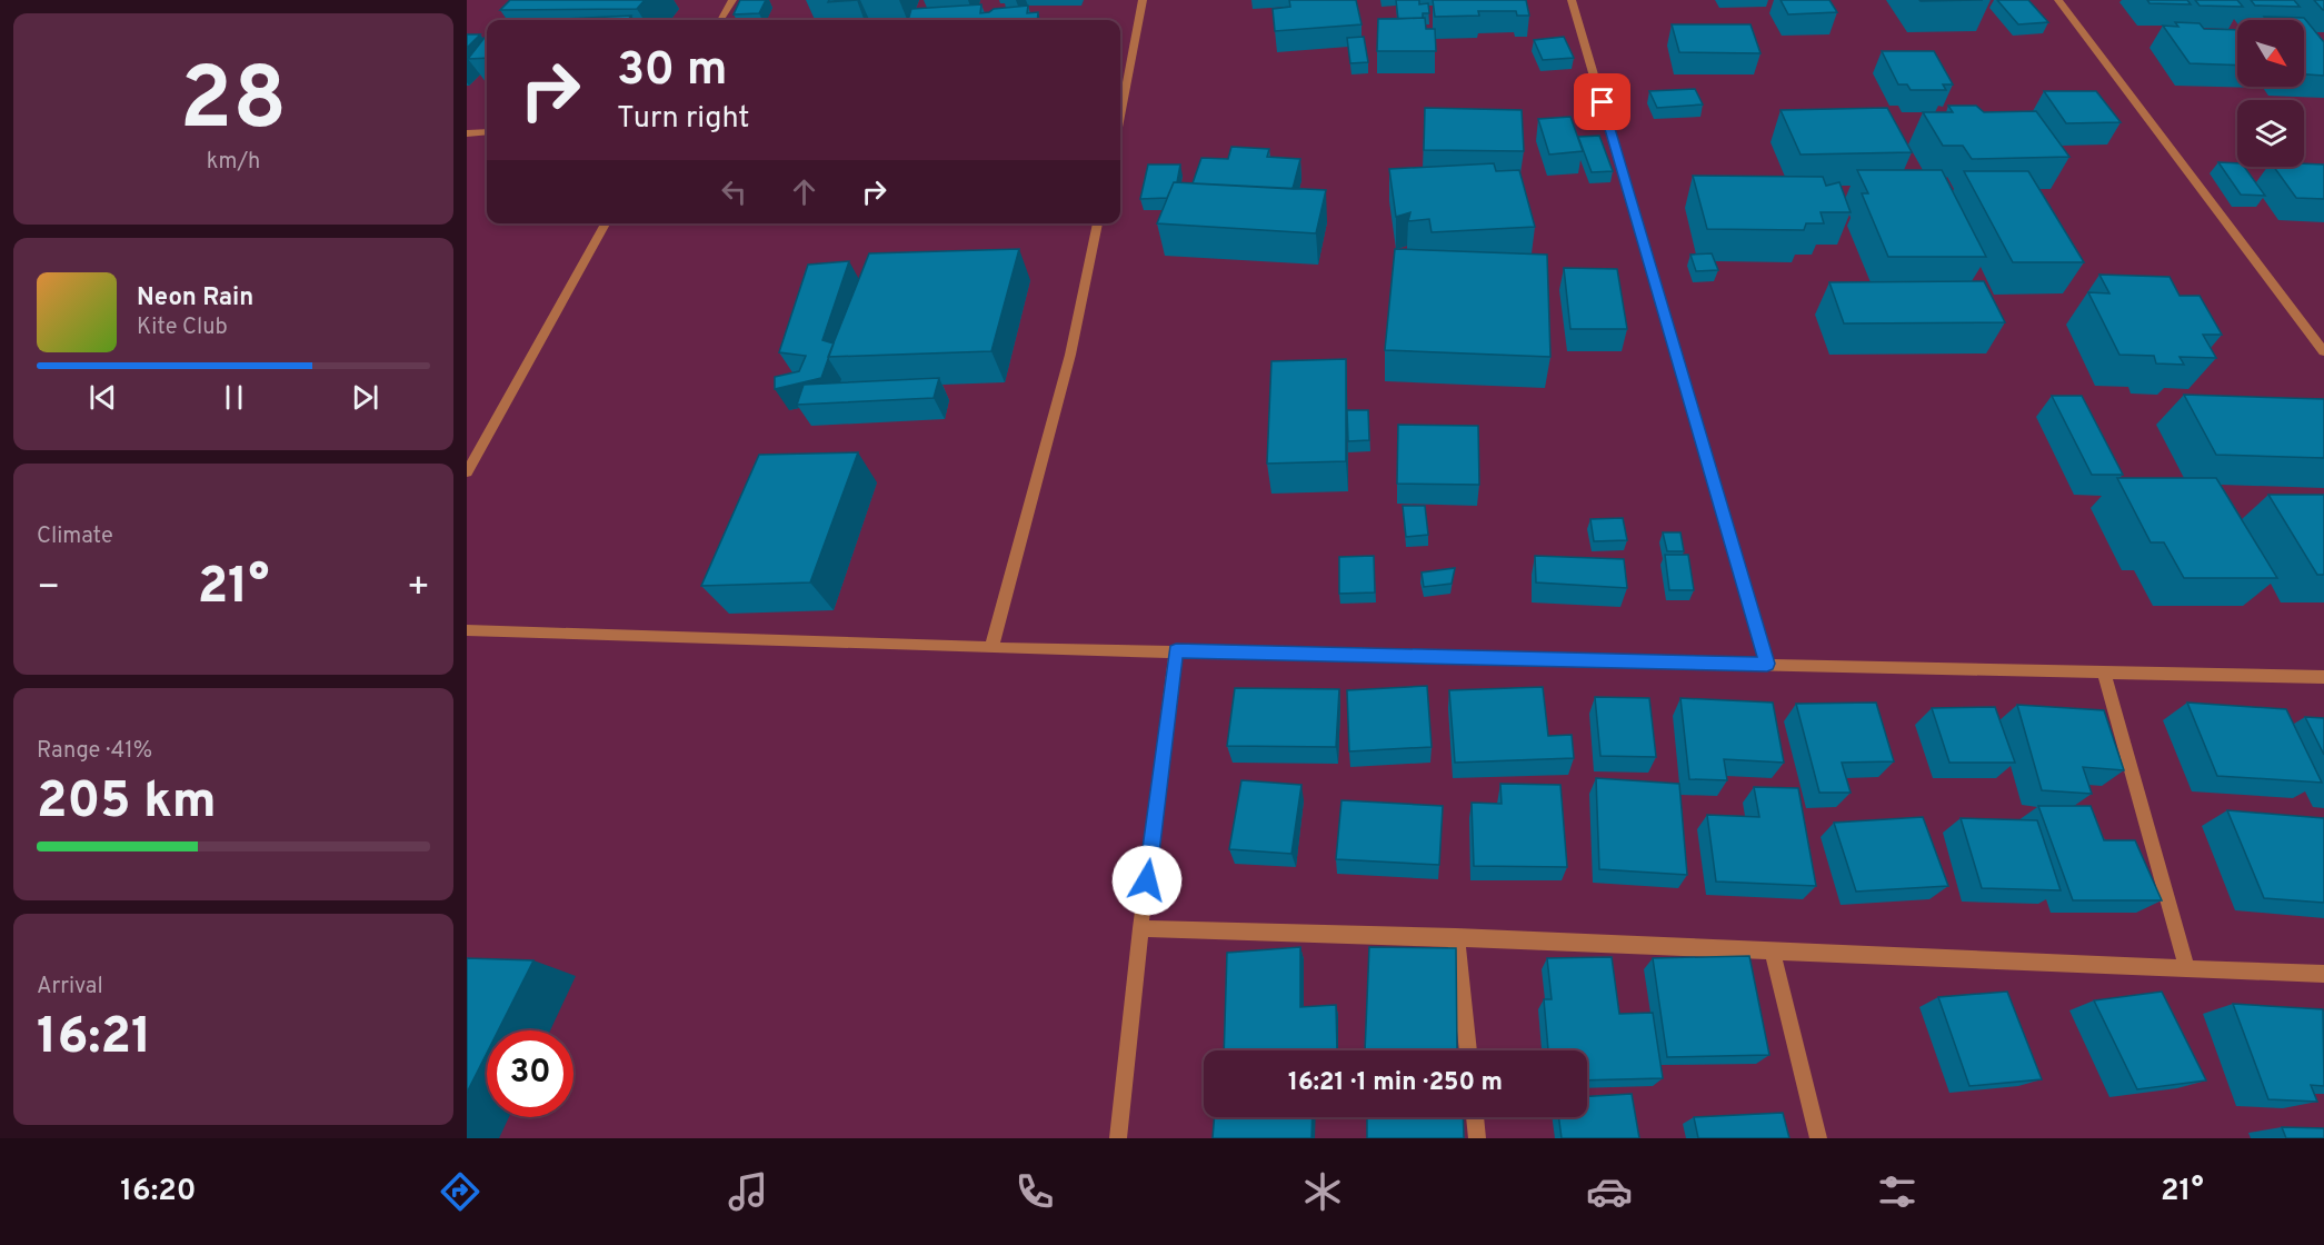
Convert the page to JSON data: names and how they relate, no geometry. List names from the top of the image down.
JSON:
{
  "north": "bottom right",
  "page": {
    "tile": [
      ["28", "km/h"],
      "Climate",
      ["Range · 41%", "205 km"],
      ["Arrival", "16:21"]
    ],
    "turn": ["30 m", "Turn right"],
    "song": ["Neon Rain", "Kite Club"],
    "heat": ["−", "21°", "+"],
    "limit": "30",
    "trip": "16:21 · 1 min · 250 m",
    "tabs": ["16:20", "21°"]
  }
}
